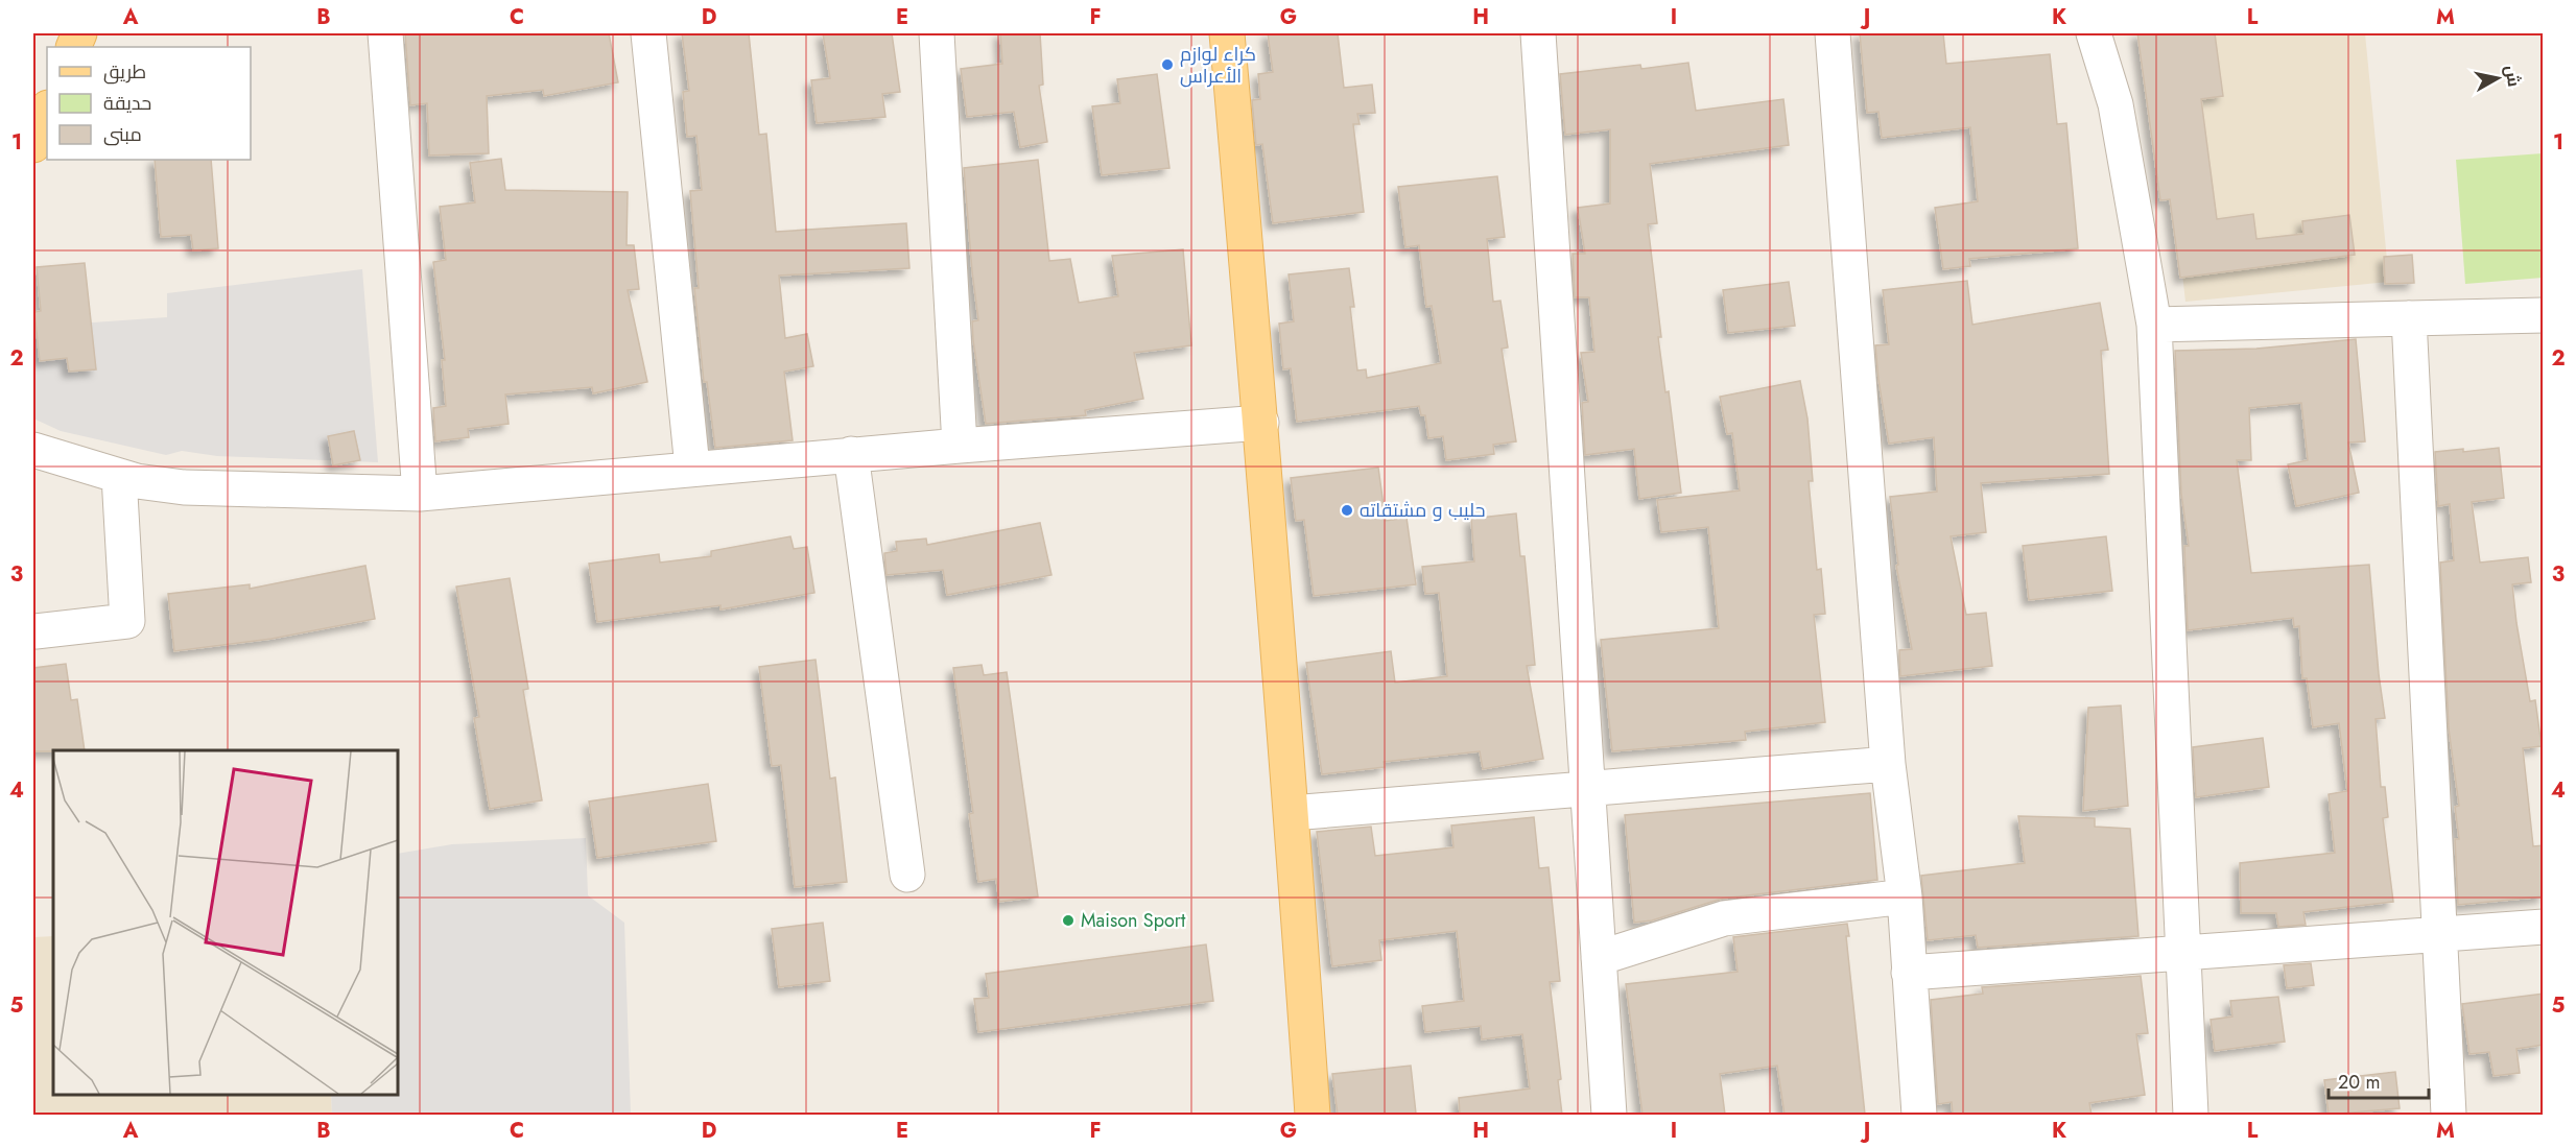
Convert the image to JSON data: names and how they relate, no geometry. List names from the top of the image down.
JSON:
{
  "places": ["كراء لوازم الأعراس", "حليب و مشتقاته", "Maison Sport"],
  "legend": ["طريق", "حديقة", "مبنى"],
  "scale_bar": "20 m",
  "north": "right",
  "grid": {
    "columns": [
      "A",
      "B",
      "C",
      "D",
      "E",
      "F",
      "G",
      "H",
      "I",
      "J",
      "K",
      "L",
      "M"
    ],
    "rows": [
      "1",
      "2",
      "3",
      "4",
      "5"
    ]
  }
}
